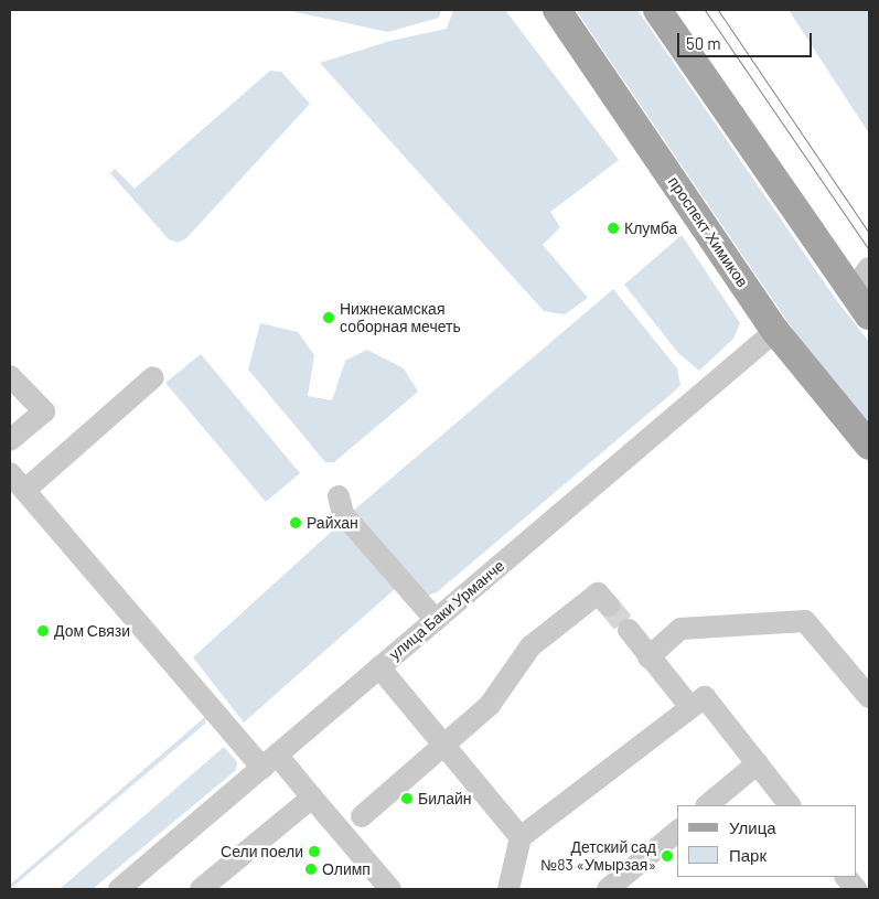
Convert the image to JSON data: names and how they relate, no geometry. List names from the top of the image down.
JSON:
{
  "streets": {
    "main road": ["проспект Химиков"],
    "street": ["улица Баки Урманче"]
  },
  "crossings": [
    ["проспект Химиков", "улица Баки Урманче"]
  ],
  "places": [
    "Клумба",
    "Нижнекамская соборная мечеть",
    "Райхан",
    "Дом Связи",
    "Билайн",
    "Сели поели",
    "Детский сад №83 «Умырзая»",
    "Олимп"
  ],
  "legend": ["Улица", "Парк"],
  "scale_bar": "50 m"
}
